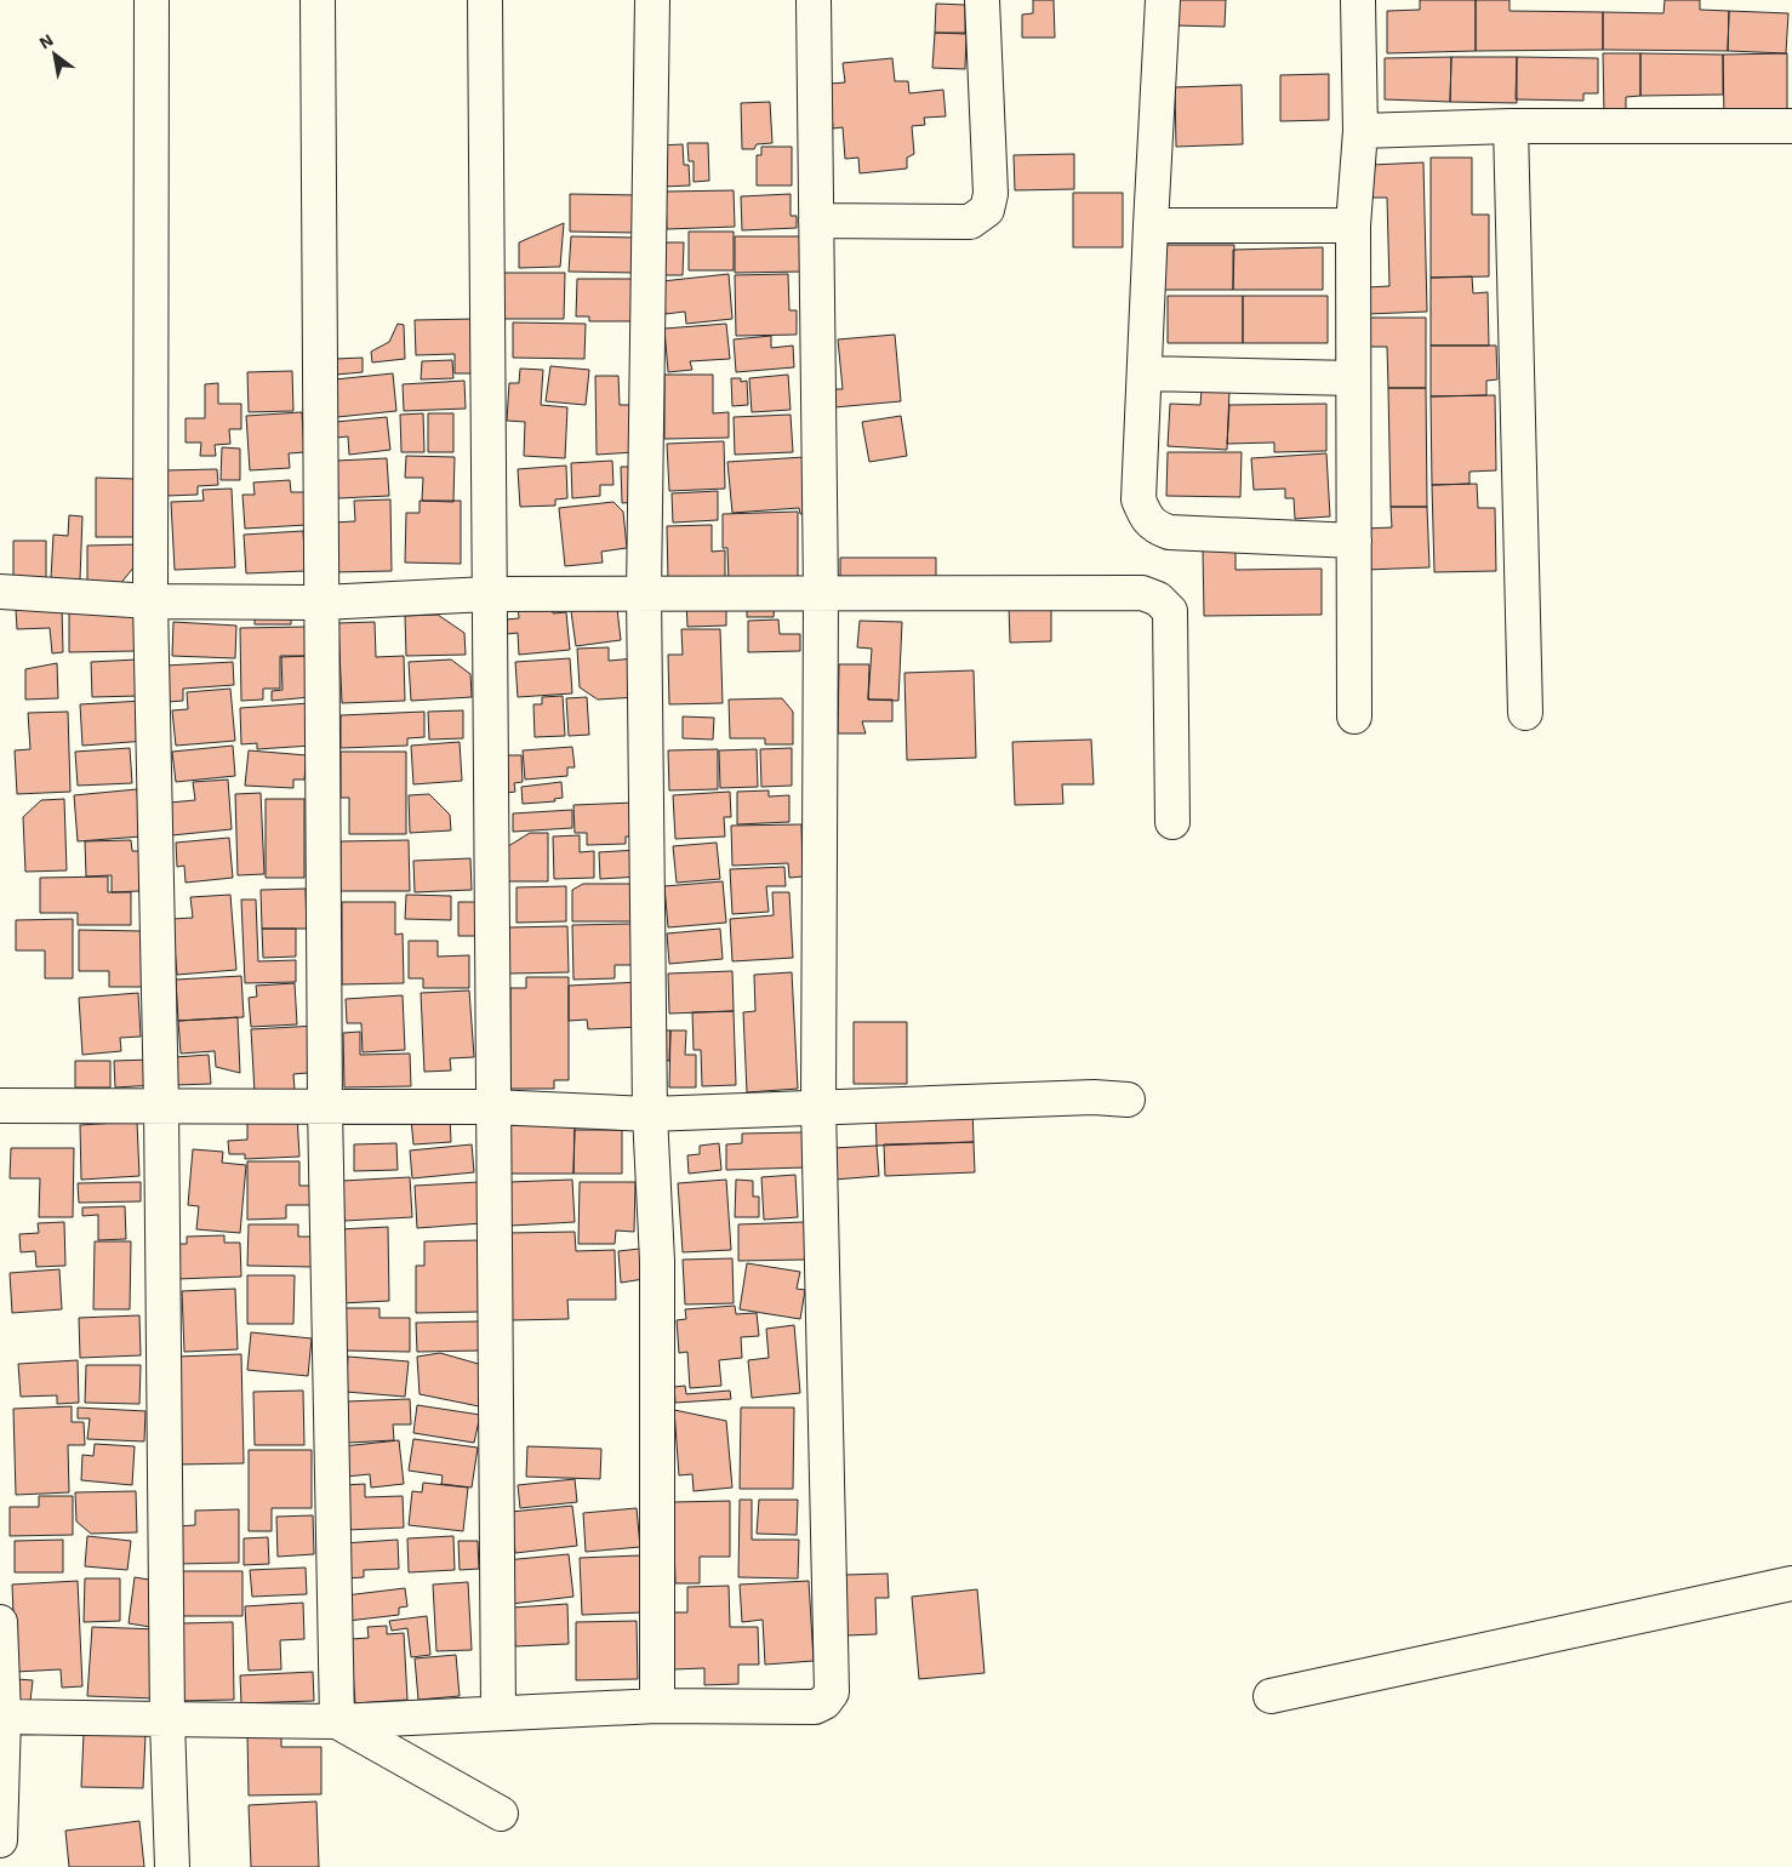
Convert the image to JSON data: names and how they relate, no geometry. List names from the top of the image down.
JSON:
{
  "north": "top left"
}
